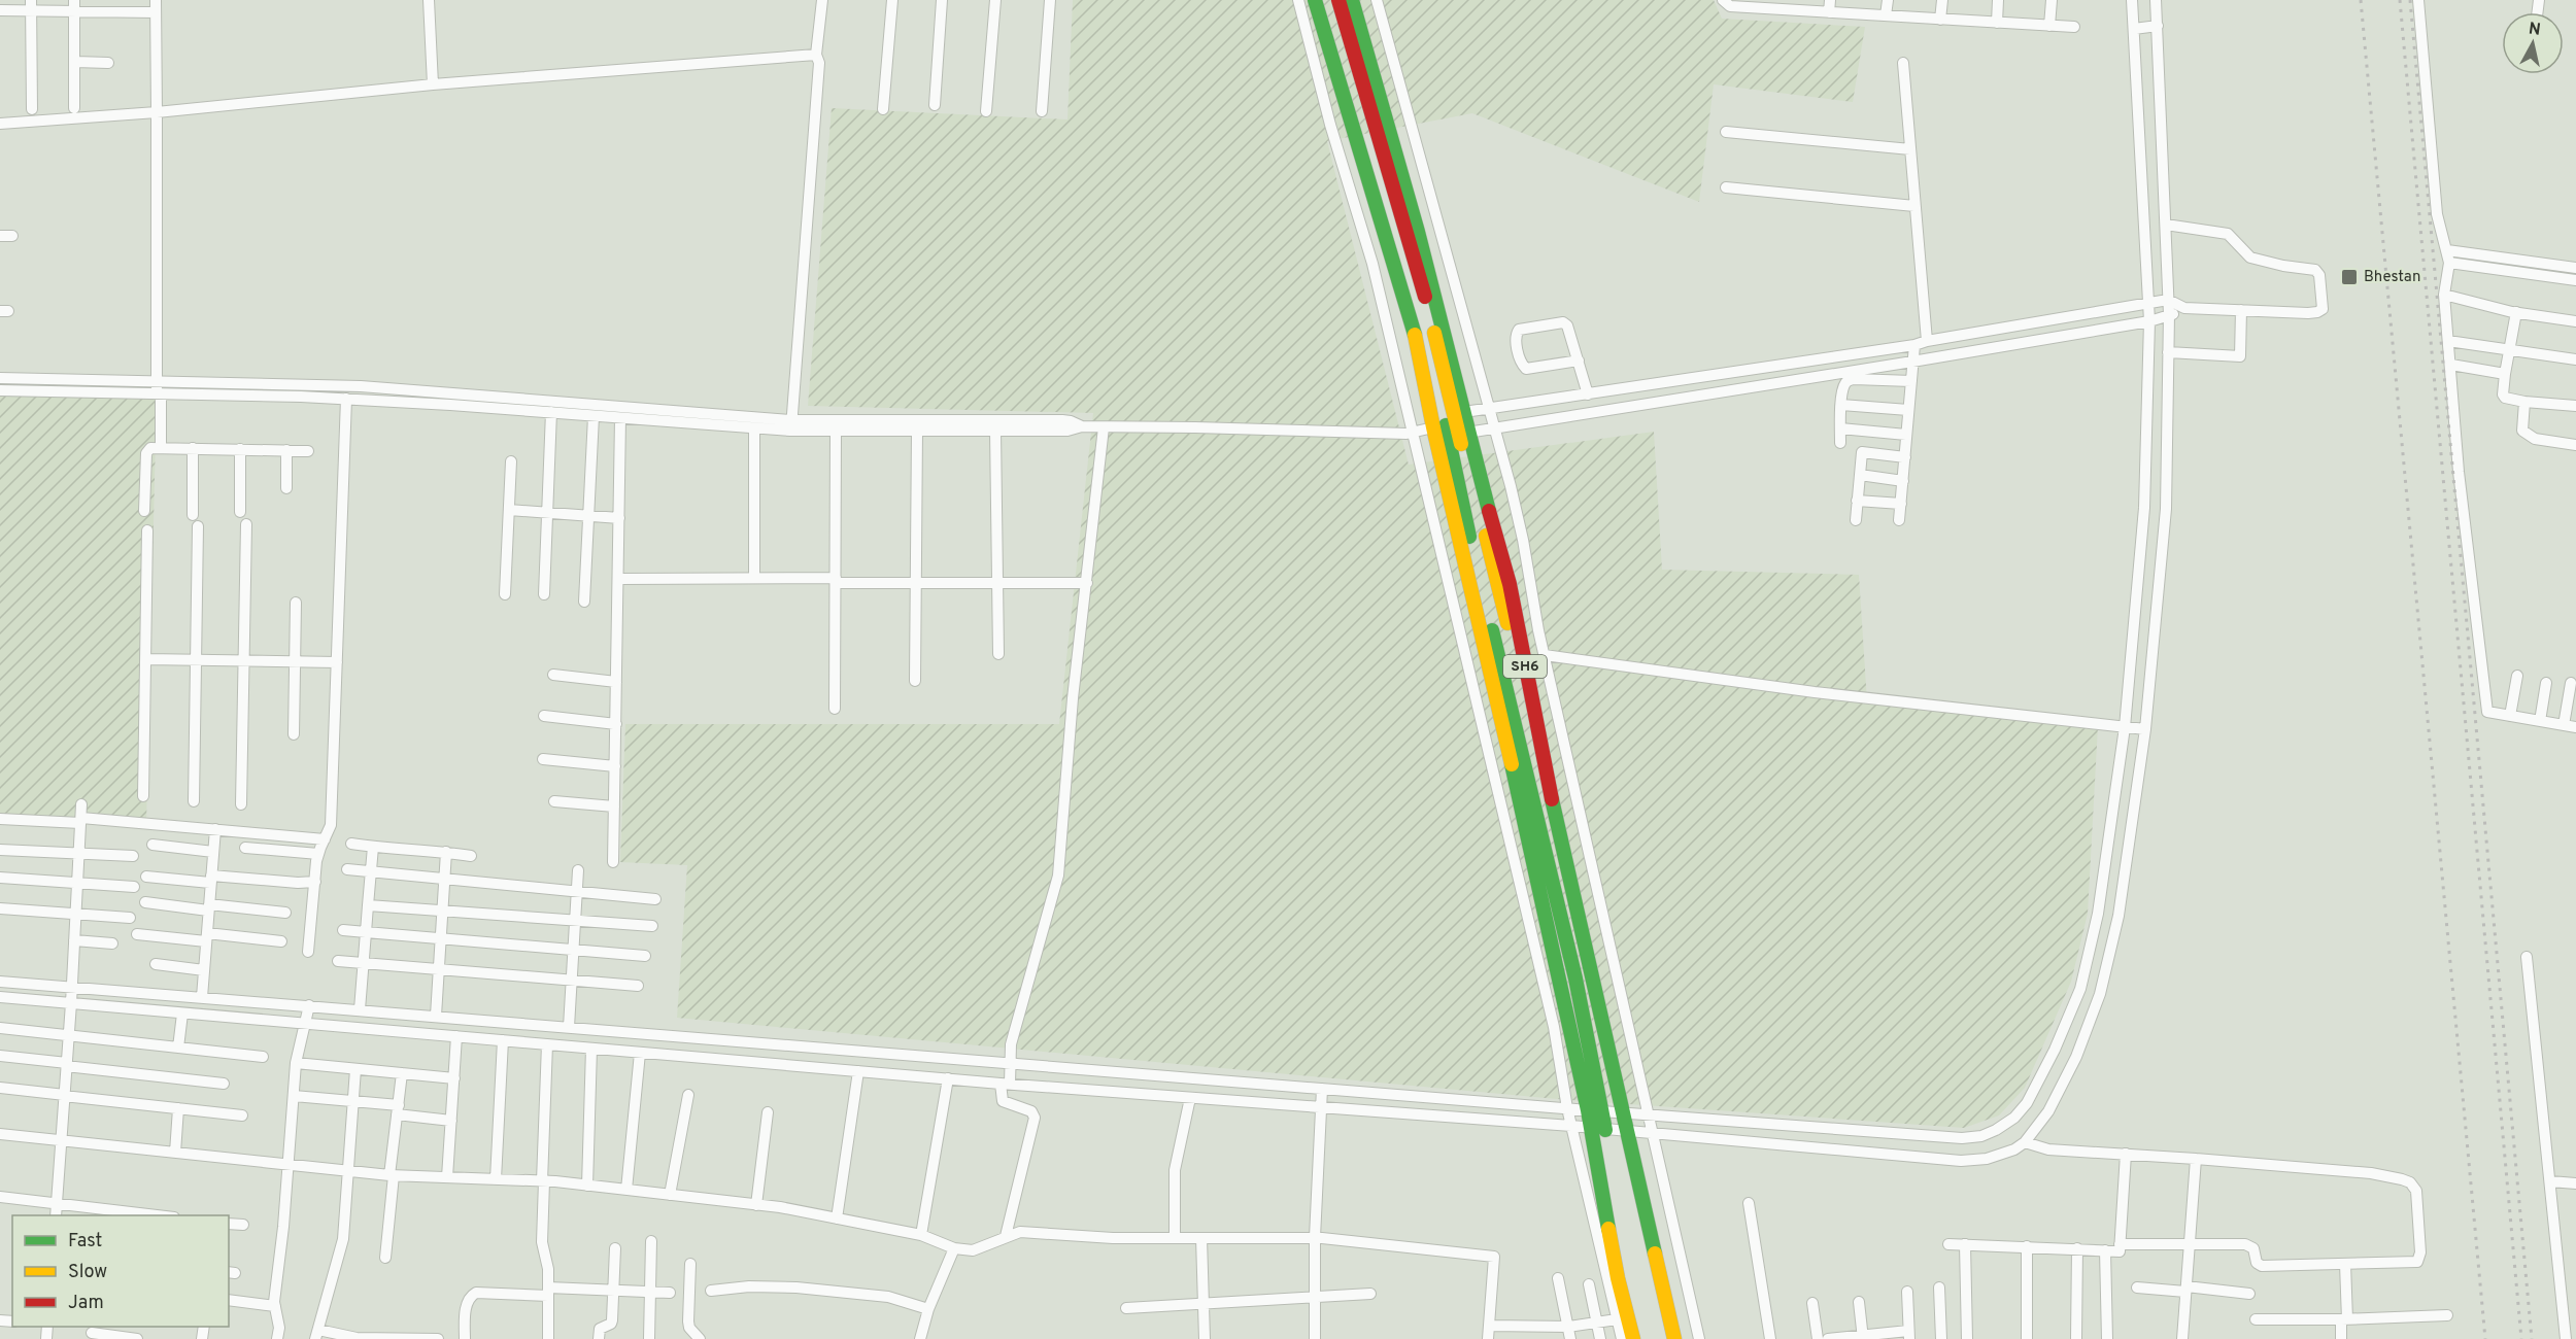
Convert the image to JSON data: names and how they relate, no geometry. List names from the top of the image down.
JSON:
{
  "streets": {
    "main road": ["SH6"]
  },
  "places": {
    "transit": ["Bhestan"]
  },
  "legend": ["Fast", "Slow", "Jam"],
  "north": "top"
}
